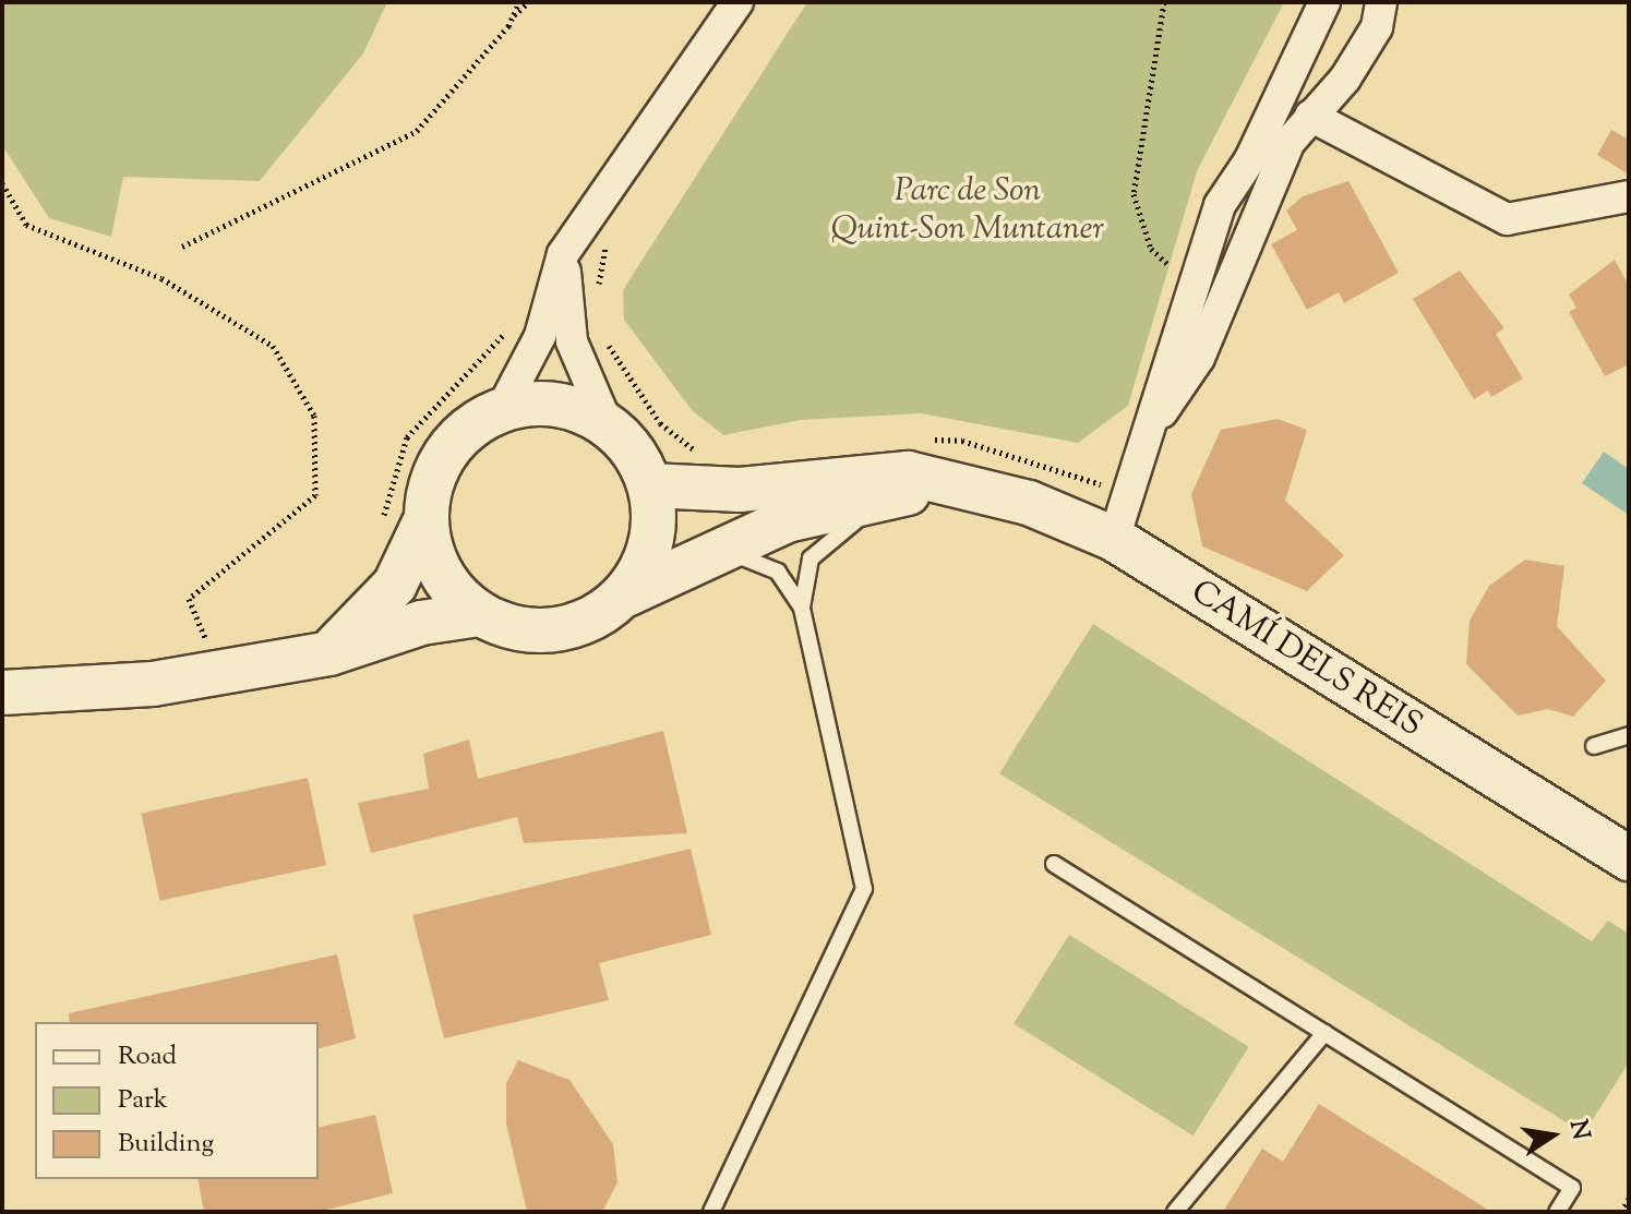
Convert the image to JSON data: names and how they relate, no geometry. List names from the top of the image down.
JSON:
{
  "streets": {
    "street": ["CAMÍ DELS REIS"]
  },
  "parks": ["Parc de Son Quint-Son Muntaner"],
  "legend": ["Road", "Park", "Building"],
  "north": "right"
}
